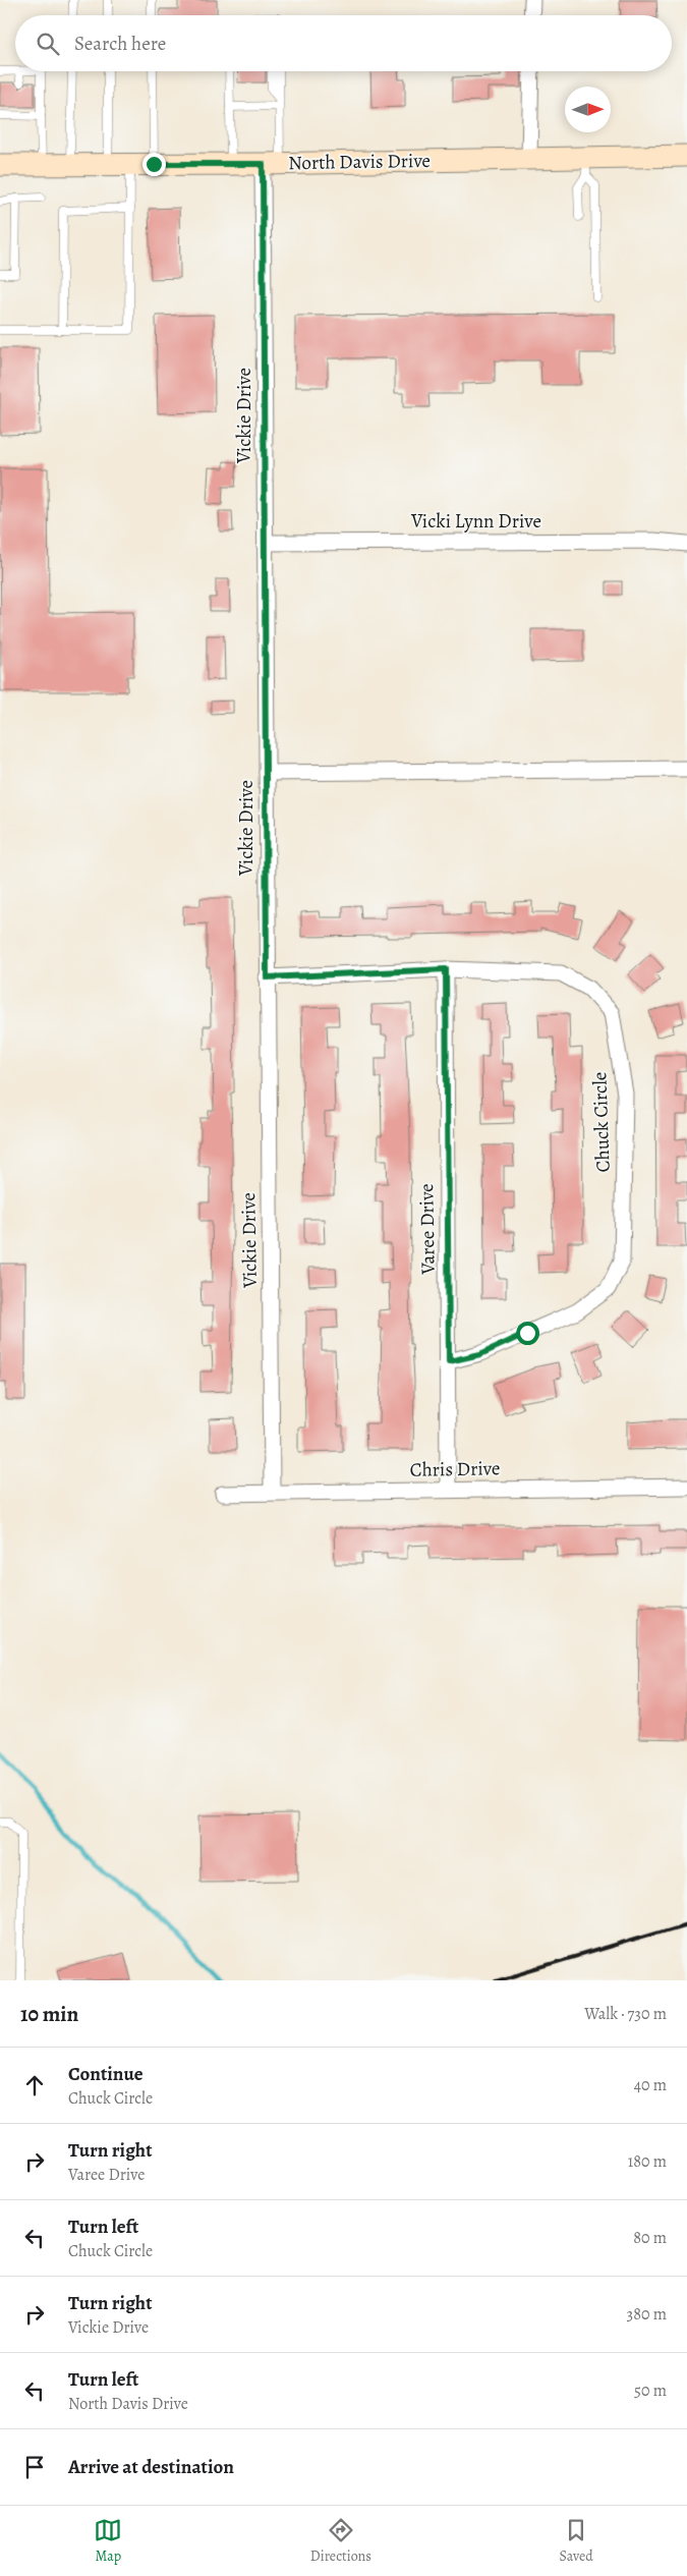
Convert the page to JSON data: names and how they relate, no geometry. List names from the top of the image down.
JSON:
{
  "streets": {
    "main road": ["North Davis Drive"],
    "street": [
      "Vickie Drive",
      "Vicki Lynn Drive",
      "Chuck Circle",
      "Varee Drive",
      "Chris Drive"
    ]
  },
  "crossings": [
    ["North Davis Drive", "Vickie Drive"],
    ["Vickie Drive", "Vicki Lynn Drive"],
    ["Vickie Drive", "Chuck Circle"],
    ["Vickie Drive", "Chris Drive"],
    ["Chuck Circle", "Varee Drive"],
    ["Varee Drive", "Chris Drive"]
  ],
  "north": "right",
  "page": {
    "search": "Search here",
    "heading": ["10 min", "Walk · 730 m"],
    "list": [
      ["Continue", "Chuck Circle", "40 m"],
      ["Turn right", "Varee Drive", "180 m"],
      ["Turn left", "Chuck Circle", "80 m"],
      ["Turn right", "Vickie Drive", "380 m"],
      ["Turn left", "North Davis Drive", "50 m"],
      "Arrive at destination"
    ],
    "nav": ["Map", "Directions", "Saved"]
  }
}
